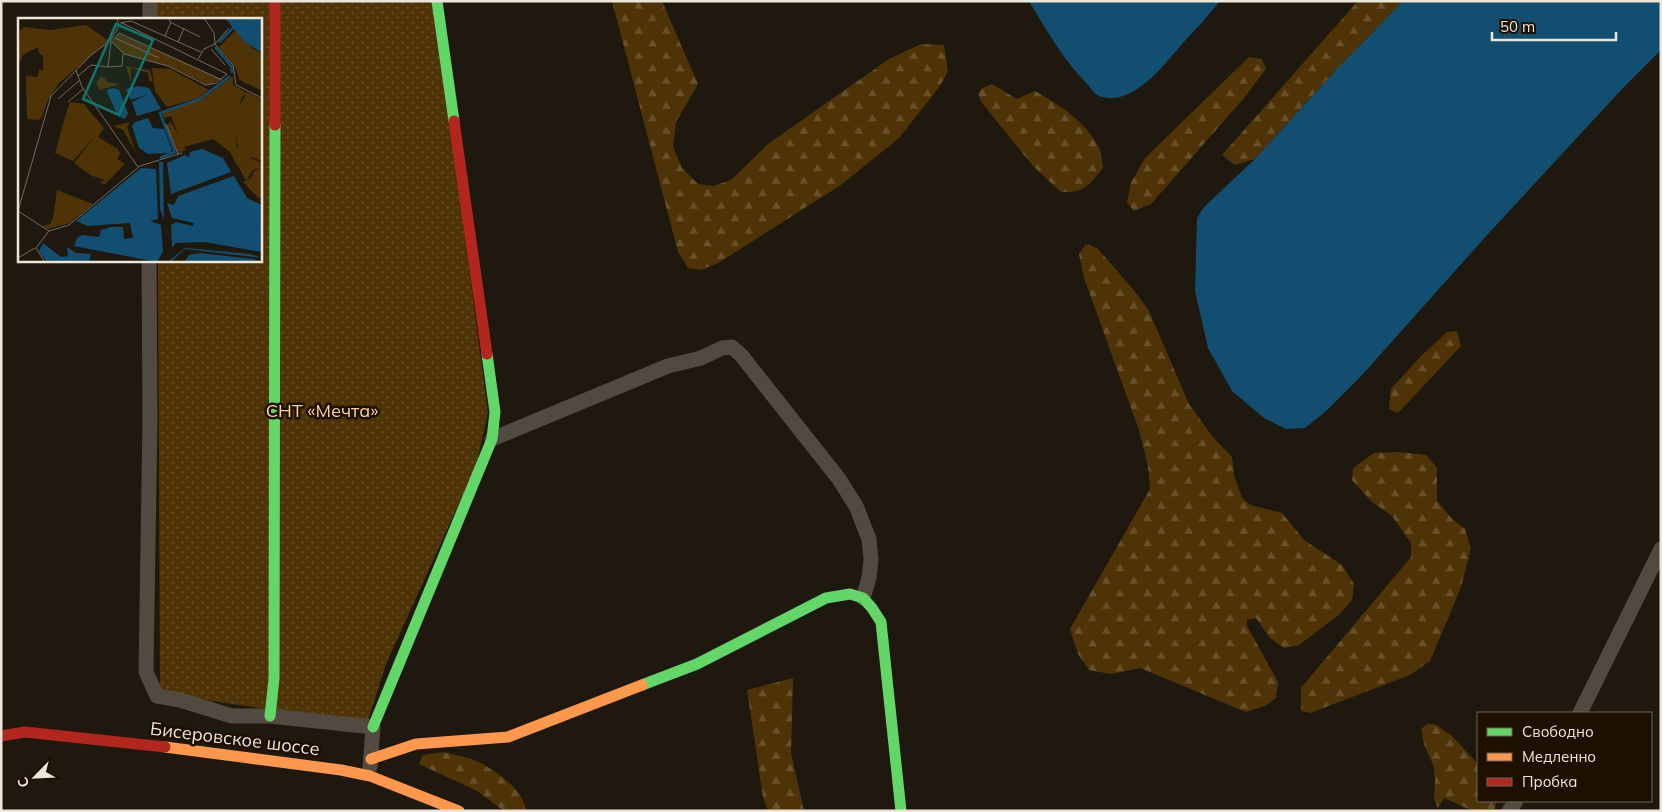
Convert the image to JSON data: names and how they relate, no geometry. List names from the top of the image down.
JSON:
{
  "streets": {
    "street": ["Бисеровское шоссе"]
  },
  "parks": ["СНТ «Мечта»"],
  "legend": ["Свободно", "Медленно", "Пробка"],
  "scale_bar": "50 m",
  "north": "bottom left"
}
